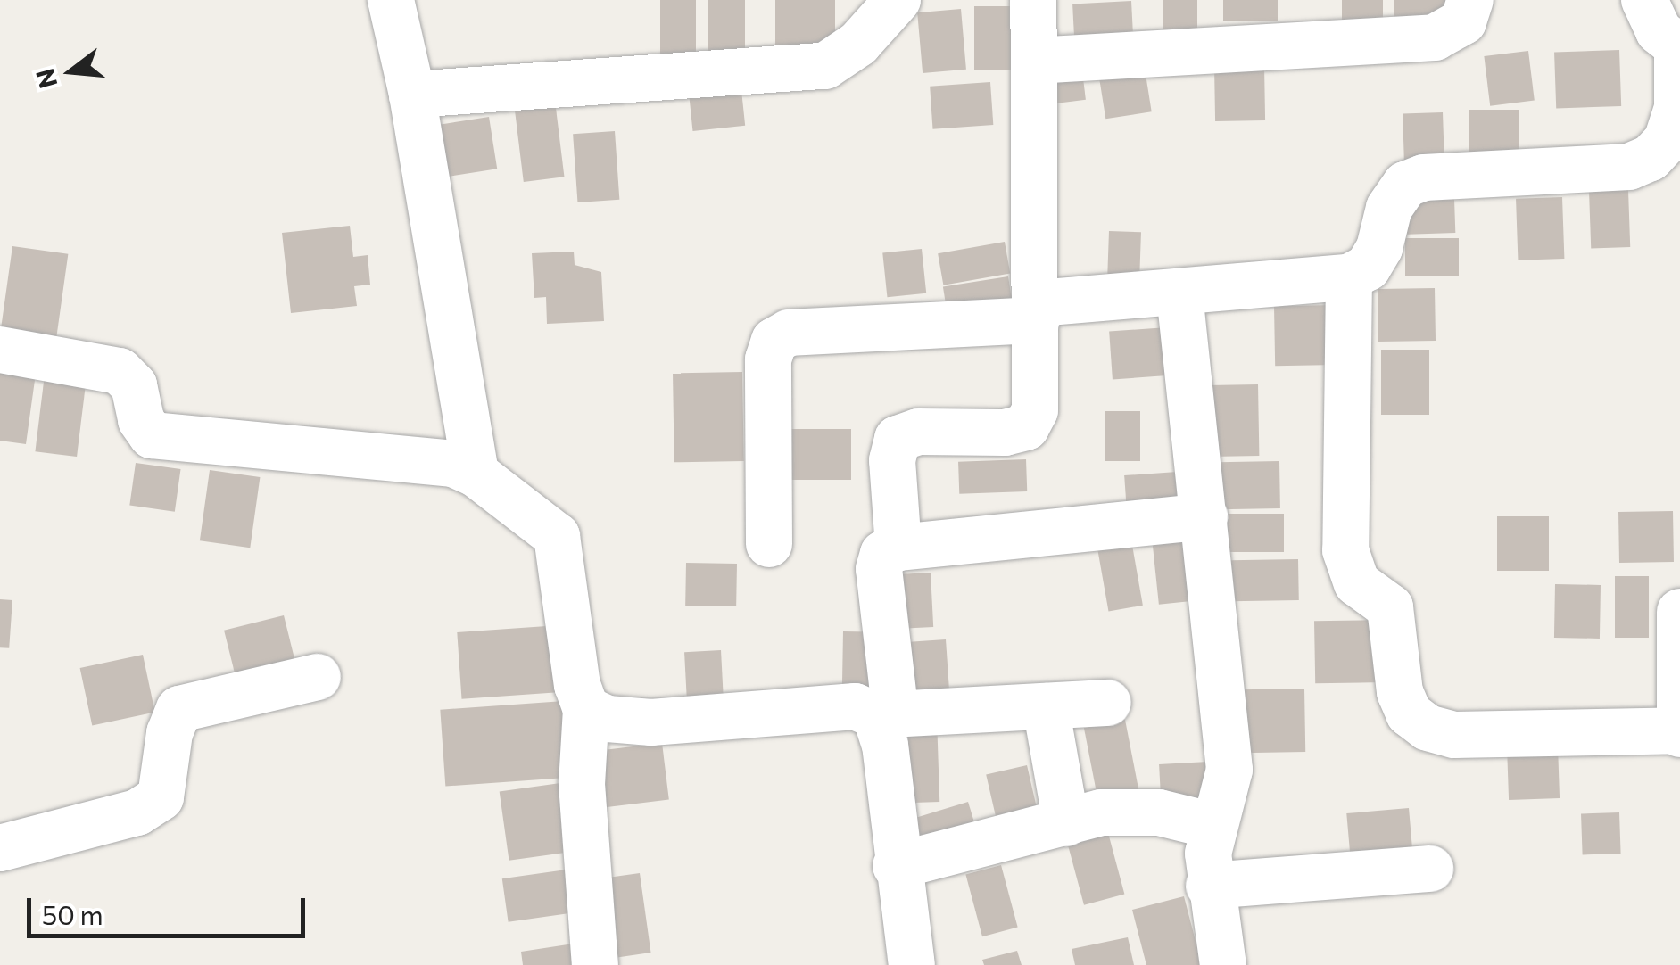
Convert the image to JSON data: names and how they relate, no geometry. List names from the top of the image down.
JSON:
{
  "scale_bar": "50 m",
  "north": "left"
}
